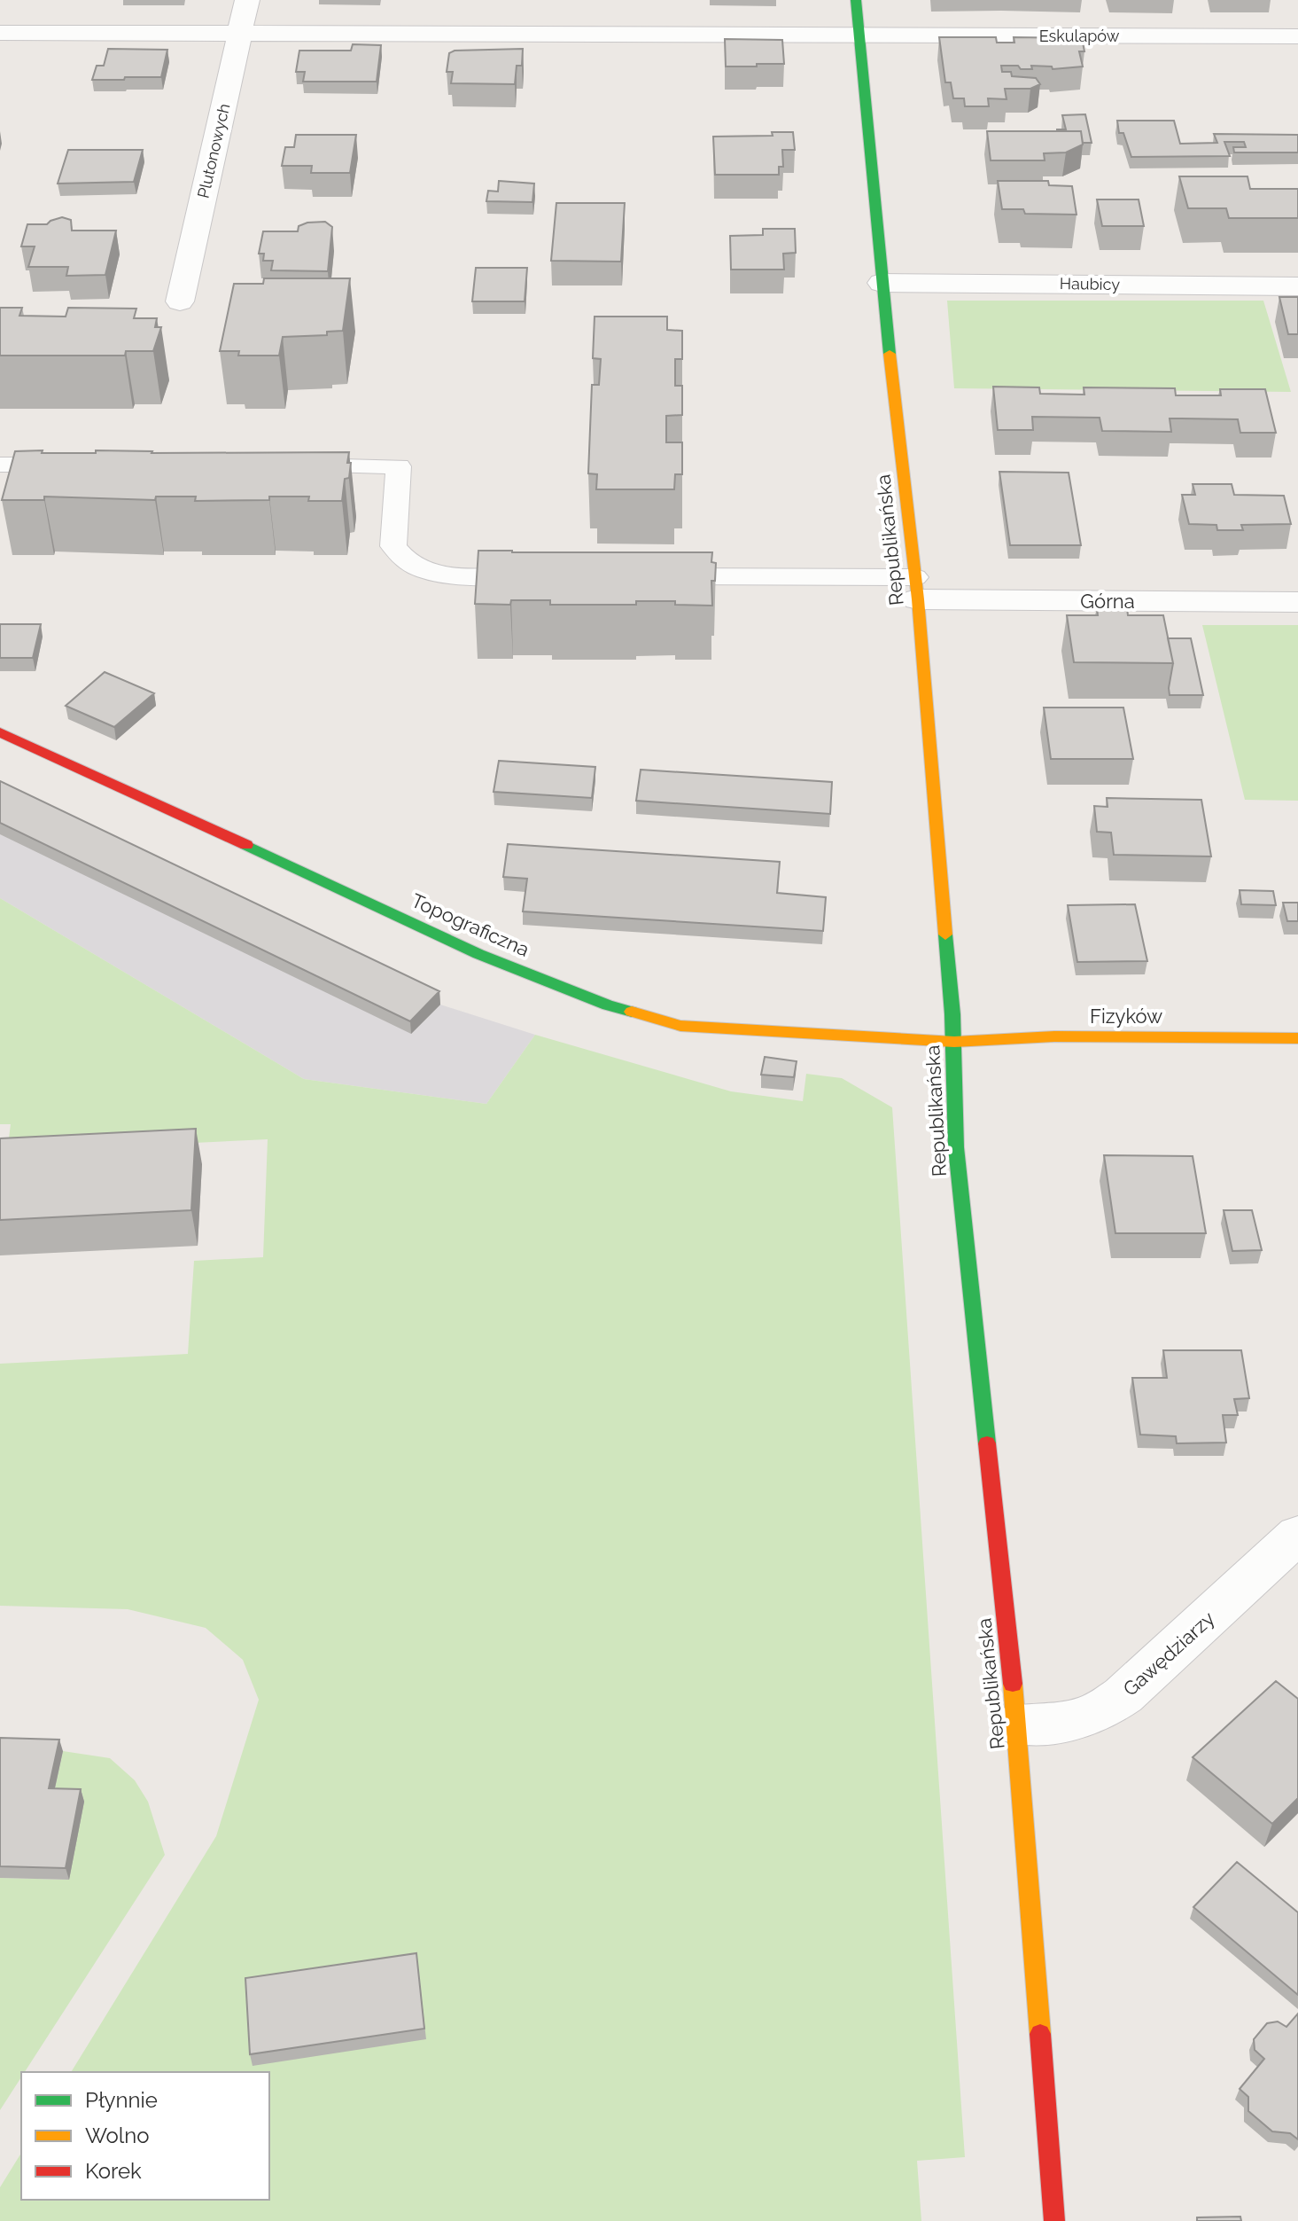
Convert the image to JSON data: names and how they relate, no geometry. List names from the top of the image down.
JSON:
{
  "streets": {
    "street": [
      "Eskulapów",
      "Plutonowych",
      "Haubicy",
      "Republikańska",
      "Górna",
      "Topograficzna",
      "Fizyków",
      "Gawędziarzy"
    ]
  },
  "crossings": [
    ["Eskulapów", "Plutonowych"],
    ["Eskulapów", "Republikańska"],
    ["Haubicy", "Republikańska"],
    ["Republikańska", "Górna"],
    ["Republikańska", "Topograficzna"],
    ["Republikańska", "Fizyków"],
    ["Republikańska", "Gawędziarzy"],
    ["Topograficzna", "Fizyków"]
  ],
  "legend": ["Płynnie", "Wolno", "Korek"]
}
